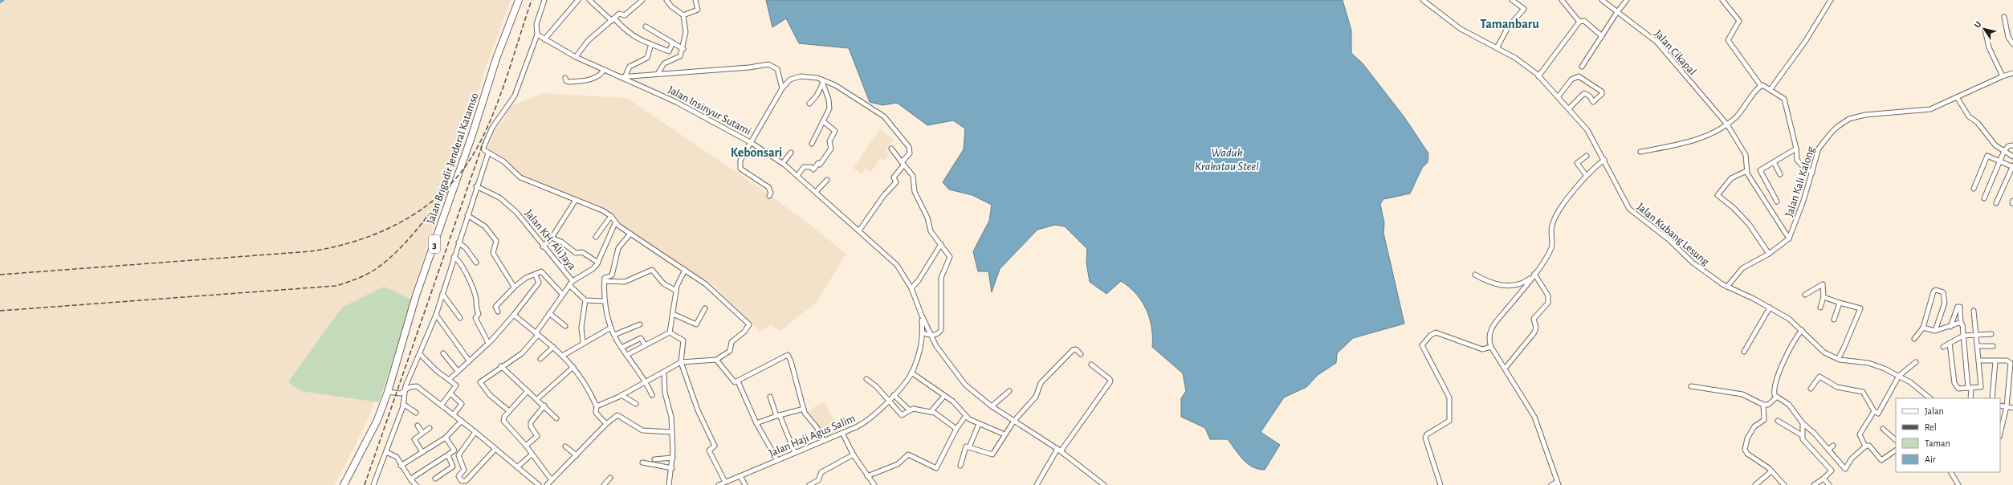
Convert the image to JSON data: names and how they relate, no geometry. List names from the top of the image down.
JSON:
{
  "streets": {
    "highway": ["Jalan Brigadir Jenderal Katamso", "3"],
    "street": [
      "Jalan Cikapal",
      "Jalan Insinyur Sutami",
      "Jalan Kali Kalong",
      "Jalan Kubang Lesung",
      "Jalan KH. Ali Jaya",
      "Jalan Haji Agus Salim"
    ]
  },
  "crossings": [
    ["Jalan Kali Kalong", "Jalan Kubang Lesung"]
  ],
  "districts": ["Tamanbaru", "Kebonsari"],
  "water": ["Waduk Krakatau Steel"],
  "legend": [
    "Jalan",
    "Rel",
    "Taman",
    "Air"
  ],
  "north": "top left"
}
